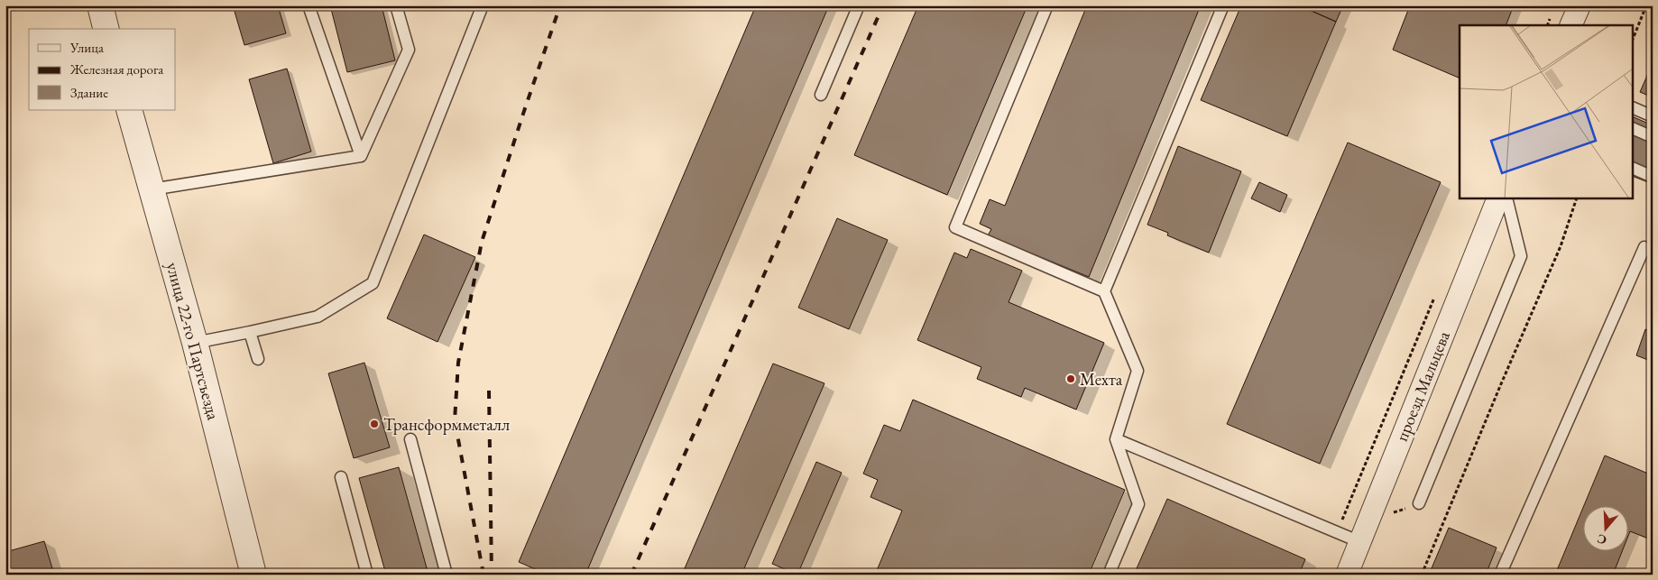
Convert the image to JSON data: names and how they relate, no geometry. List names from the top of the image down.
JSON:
{
  "streets": {
    "street": ["улица 22-го Партсъезда", "проезд Мальцева"]
  },
  "places": ["Мехта", "Трансформметалл"],
  "legend": ["Улица", "Железная дорога", "Здание"],
  "north": "bottom"
}
